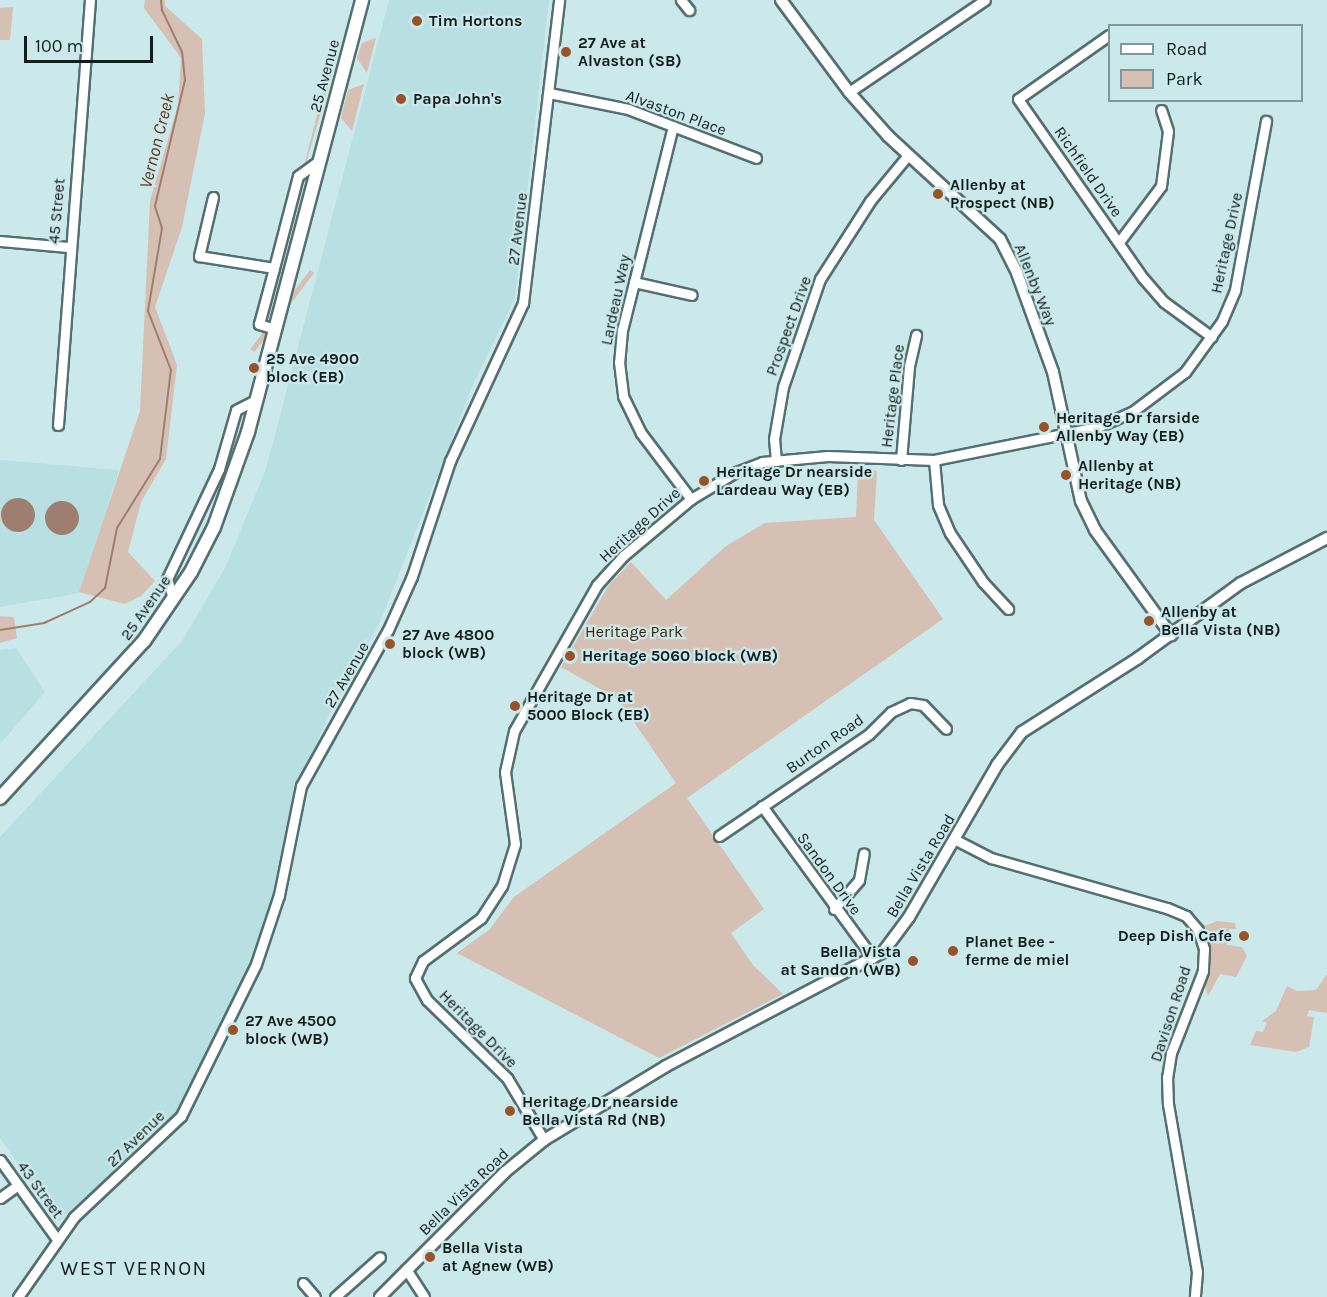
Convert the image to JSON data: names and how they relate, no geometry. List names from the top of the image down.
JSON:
{
  "streets": {
    "main road": ["25 Avenue"],
    "street": [
      "Alvaston Place",
      "Richfield Drive",
      "45 Street",
      "27 Avenue",
      "Heritage Drive",
      "Allenby Way",
      "Lardeau Way",
      "Prospect Drive",
      "Heritage Place",
      "Burton Road",
      "Bella Vista Road",
      "Sandon Drive",
      "Davison Road",
      "43 Street"
    ]
  },
  "crossings": [
    ["Alvaston Place", "27 Avenue"],
    ["Alvaston Place", "Lardeau Way"],
    ["Richfield Drive", "Heritage Drive"],
    ["27 Avenue", "43 Street"],
    ["Heritage Drive", "Allenby Way"],
    ["Heritage Drive", "Lardeau Way"],
    ["Heritage Drive", "Prospect Drive"],
    ["Heritage Drive", "Heritage Place"],
    ["Heritage Drive", "Bella Vista Road"],
    ["Allenby Way", "Prospect Drive"],
    ["Allenby Way", "Bella Vista Road"],
    ["Burton Road", "Sandon Drive"],
    ["Bella Vista Road", "Sandon Drive"],
    ["Bella Vista Road", "Davison Road"]
  ],
  "districts": ["WEST VERNON"],
  "water": ["Vernon Creek"],
  "parks": ["Heritage Park"],
  "places": [
    "Tim Hortons",
    "27 Ave at Alvaston (SB)",
    "Papa John's",
    "Allenby at Prospect (NB)",
    "25 Ave 4900 block (EB)",
    "Heritage Dr farside Allenby Way (EB)",
    "Allenby at Heritage (NB)",
    "Heritage Dr nearside Lardeau Way (EB)",
    "Allenby at Bella Vista (NB)",
    "27 Ave 4800 block (WB)",
    "Heritage 5060 block (WB)",
    "Heritage Dr at 5000 Block (EB)",
    "Deep Dish Cafe",
    "Planet Bee - ferme de miel",
    "Bella Vista at Sandon (WB)",
    "27 Ave 4500 block (WB)",
    "Heritage Dr nearside Bella Vista Rd (NB)",
    "Bella Vista at Agnew (WB)"
  ],
  "legend": ["Road", "Park"],
  "scale_bar": "100 m"
}
